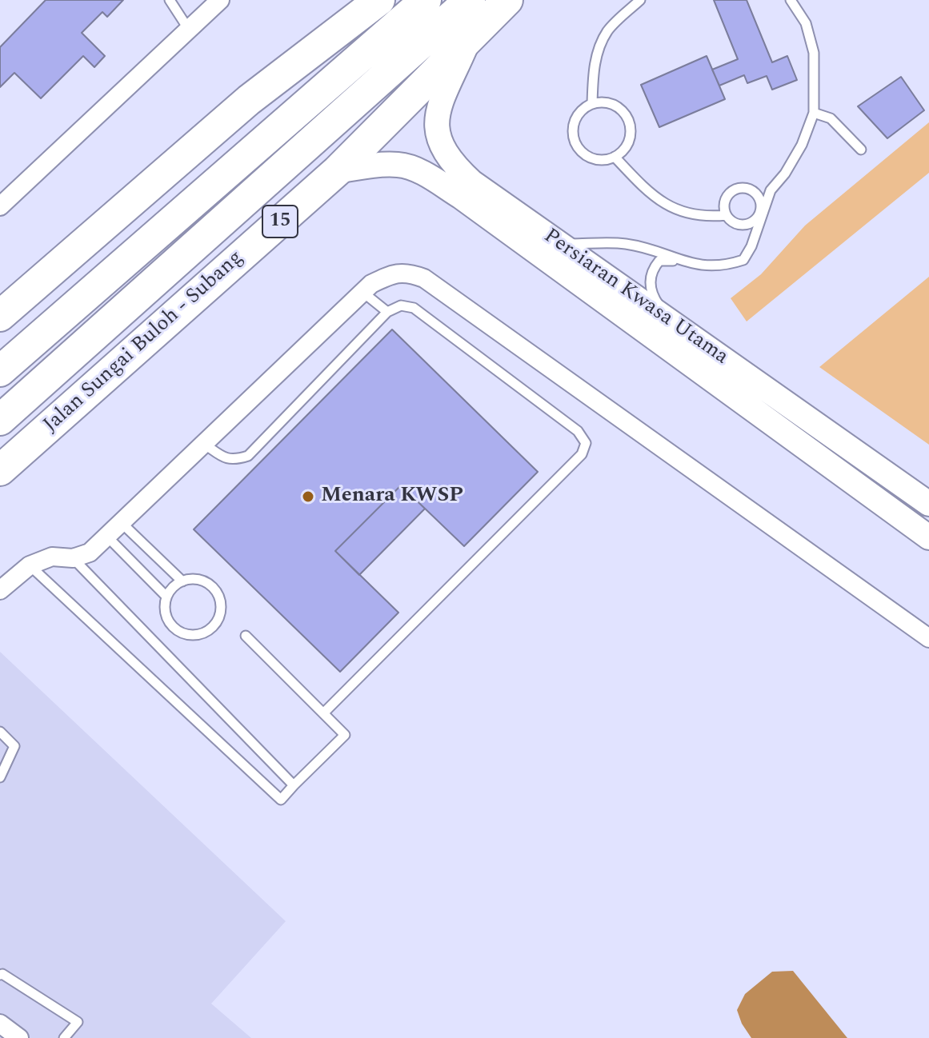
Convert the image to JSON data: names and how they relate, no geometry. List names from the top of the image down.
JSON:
{
  "streets": {
    "highway": ["15", "Jalan Sungai Buloh - Subang"],
    "street": ["Persiaran Kwasa Utama"]
  },
  "crossings": [
    ["Persiaran Kwasa Utama", "Jalan Sungai Buloh - Subang"]
  ],
  "places": ["Menara KWSP"]
}
